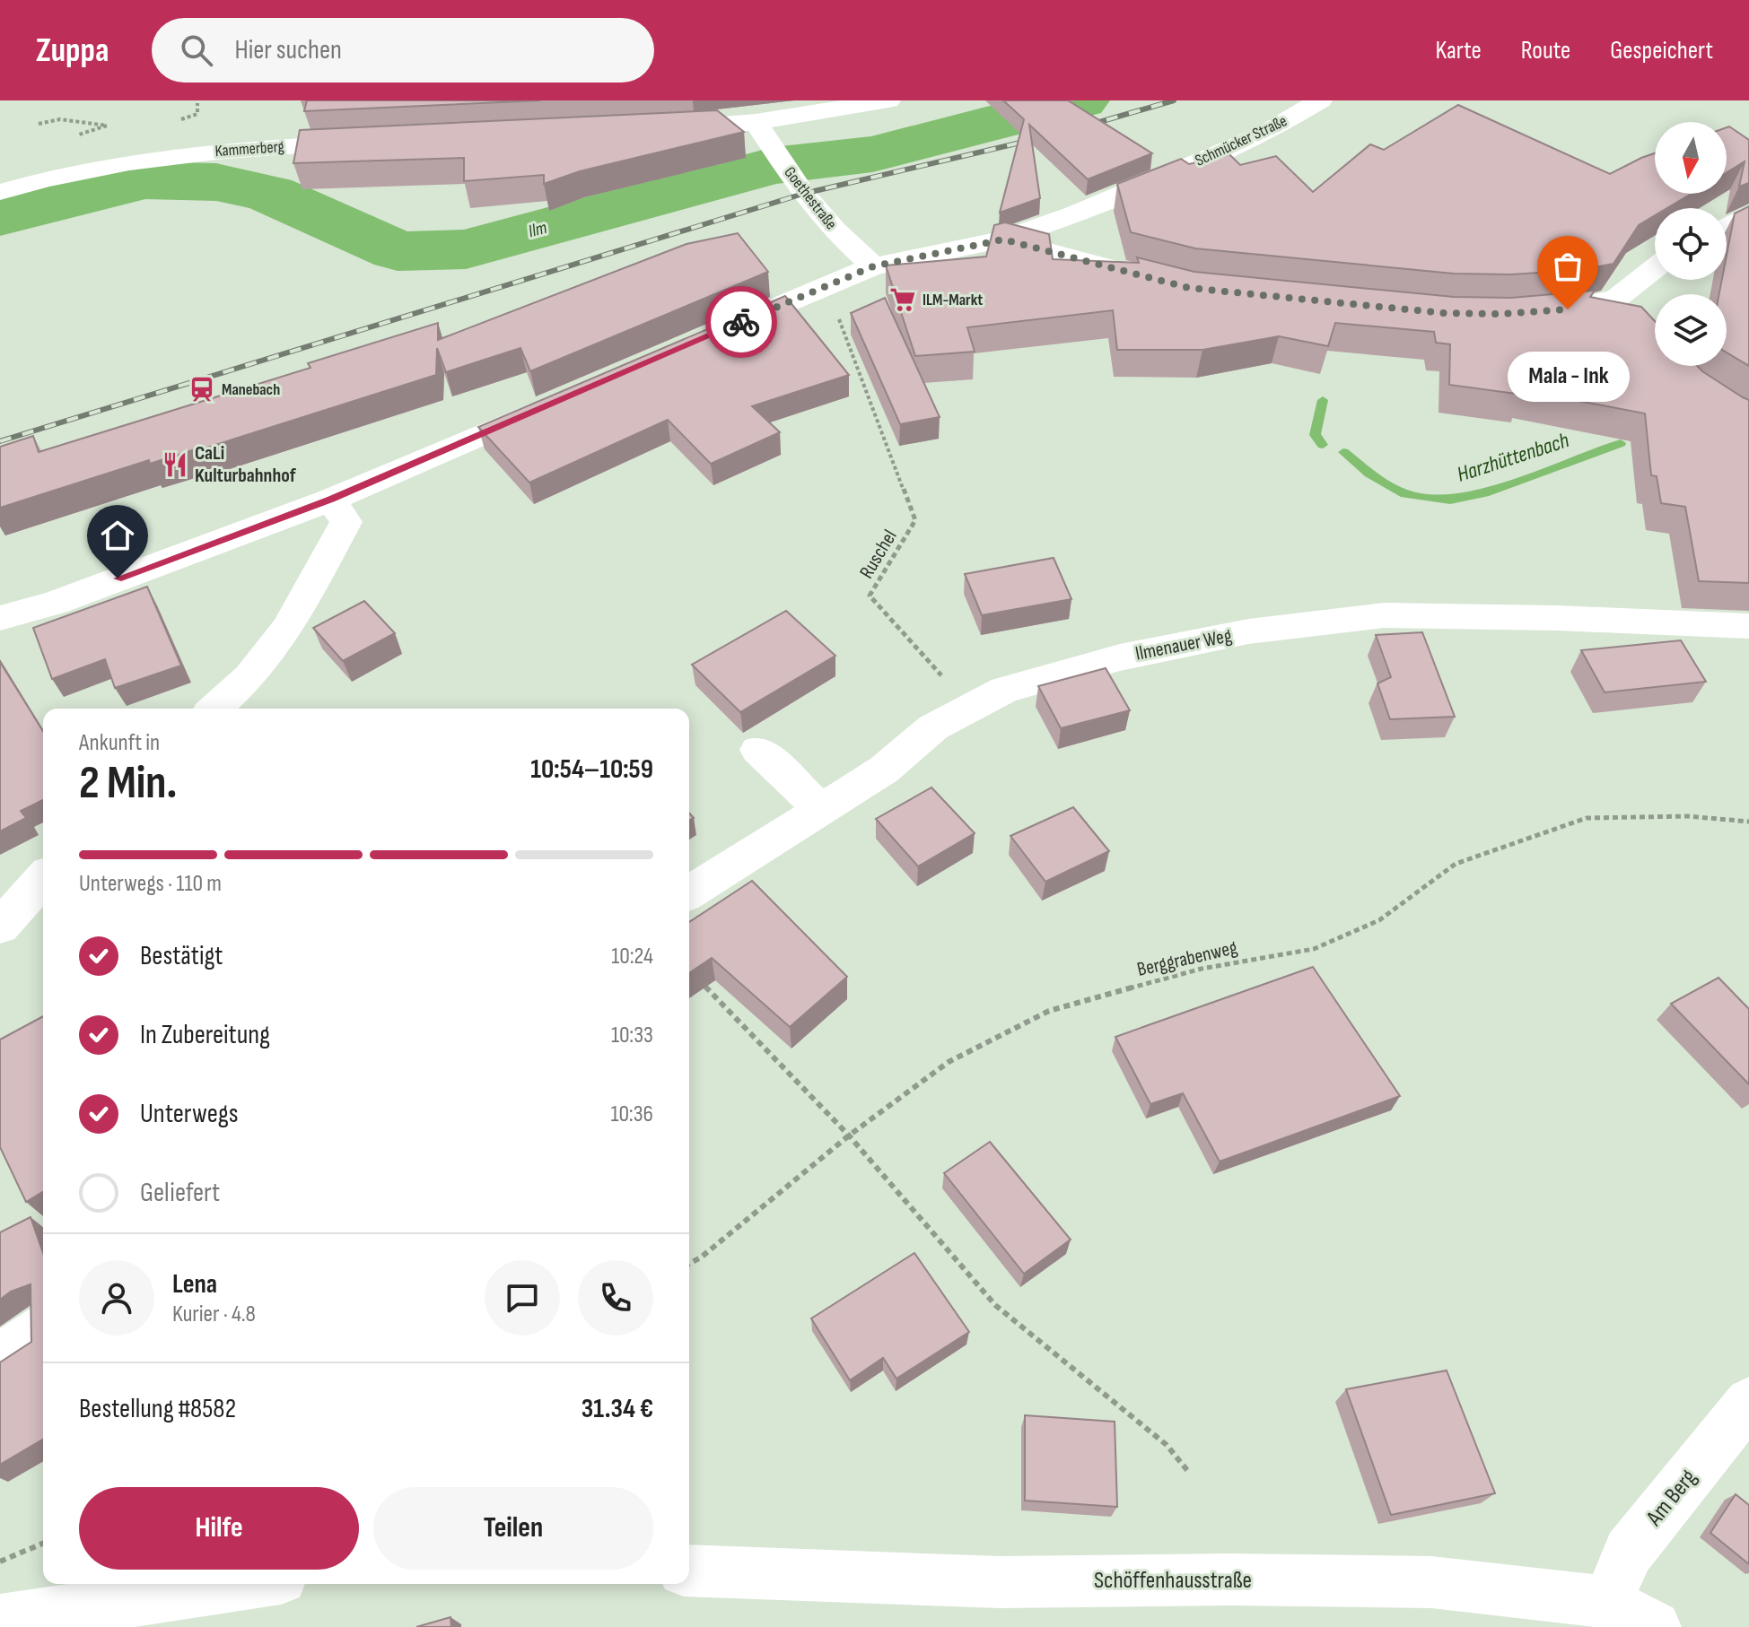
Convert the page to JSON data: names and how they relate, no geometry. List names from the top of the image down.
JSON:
{
  "streets": {
    "street": [
      "Schmücker Straße",
      "Kammerberg",
      "Goethestraße",
      "Ilmenauer Weg",
      "Am Berg",
      "Schöffenhausstraße"
    ],
    "path": ["Ruschel", "Berggrabenweg"]
  },
  "crossings": [
    ["Schmücker Straße", "Goethestraße"],
    ["Schmücker Straße", "Ruschel"],
    ["Ruschel", "Ilmenauer Weg"],
    ["Am Berg", "Schöffenhausstraße"]
  ],
  "water": ["Ilm", "Harzhüttenbach"],
  "places": {
    "supermarket": ["ILM-Markt"],
    "other": ["Mala - Ink"],
    "station": ["Manebach"],
    "restaurant": ["CaLi Kulturbahnhof"]
  },
  "north": "bottom",
  "page": {
    "header": "Zuppa",
    "search": "Hier suchen",
    "nav": ["Karte", "Route", "Gespeichert"],
    "bubble": "Mala - Ink",
    "heading": ["2 Min.", "Ankunft in", "10:54–10:59"],
    "panel": [
      "Lena",
      "Kurier · 4.8",
      "Bestellung #8582",
      "31.34 €"
    ],
    "bar": "Unterwegs · 110 m",
    "list": [
      ["Bestätigt", "10:24"],
      ["In Zubereitung", "10:33"],
      ["Unterwegs", "10:36"],
      "Geliefert"
    ],
    "buttons": ["Hilfe", "Teilen"]
  }
}
